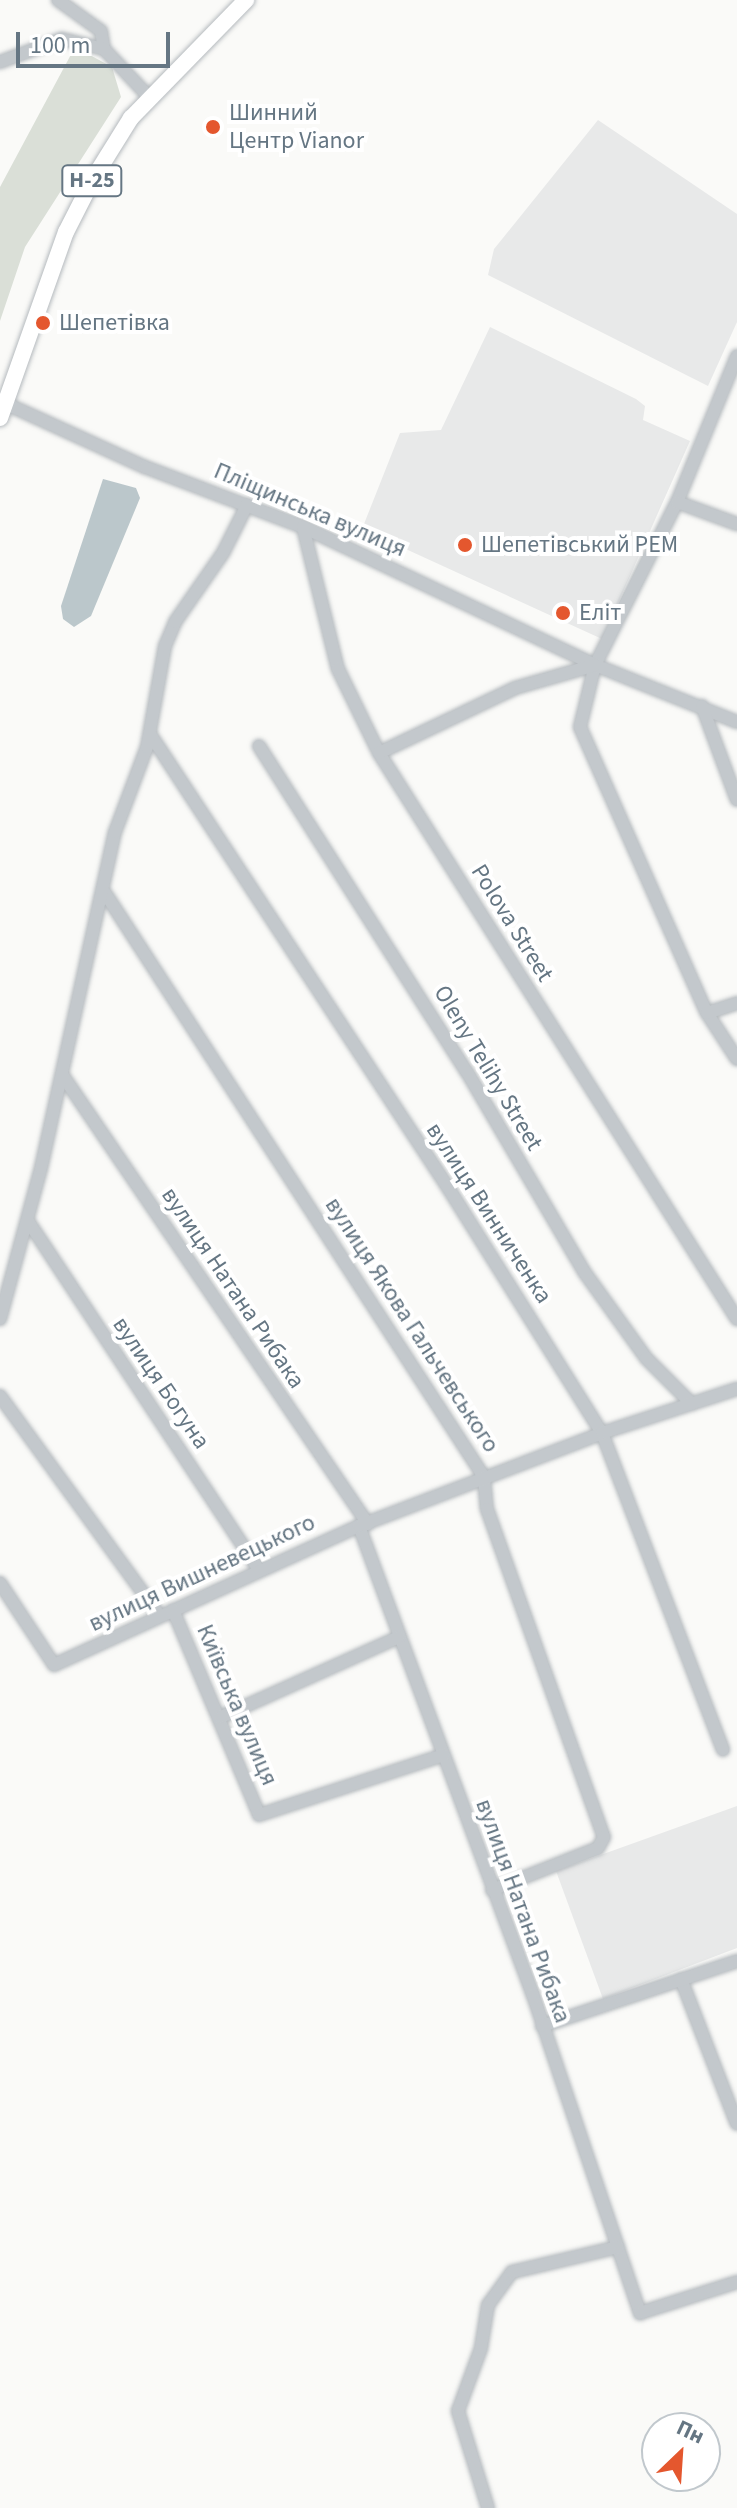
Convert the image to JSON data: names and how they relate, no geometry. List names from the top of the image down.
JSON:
{
  "streets": {
    "main road": ["Н-25"],
    "street": [
      "Пліщинська вулиця",
      "Polova Street",
      "Oleny Telihy Street",
      "вулиця Винниченка",
      "вулиця Натана Рибака",
      "вулиця Якова Гальчевського",
      "вулиця Богуна",
      "вулиця Вишневецького",
      "Київська вулиця"
    ]
  },
  "crossings": [
    ["Н-25", "Пліщинська вулиця"],
    ["Пліщинська вулиця", "Polova Street"],
    ["Oleny Telihy Street", "вулиця Вишневецького"],
    ["вулиця Винниченка", "вулиця Вишневецького"],
    ["вулиця Натана Рибака", "вулиця Якова Гальчевського"],
    ["вулиця Натана Рибака", "вулиця Вишневецького"],
    ["вулиця Натана Рибака", "Київська вулиця"],
    ["вулиця Якова Гальчевського", "вулиця Вишневецького"],
    ["вулиця Богуна", "вулиця Вишневецького"],
    ["вулиця Вишневецького", "Київська вулиця"]
  ],
  "places": [
    "Шинний Центр Vianor",
    "Шепетівка",
    "Шепетівський РЕМ",
    "Еліт"
  ],
  "scale_bar": "100 m",
  "north": "top right"
}
